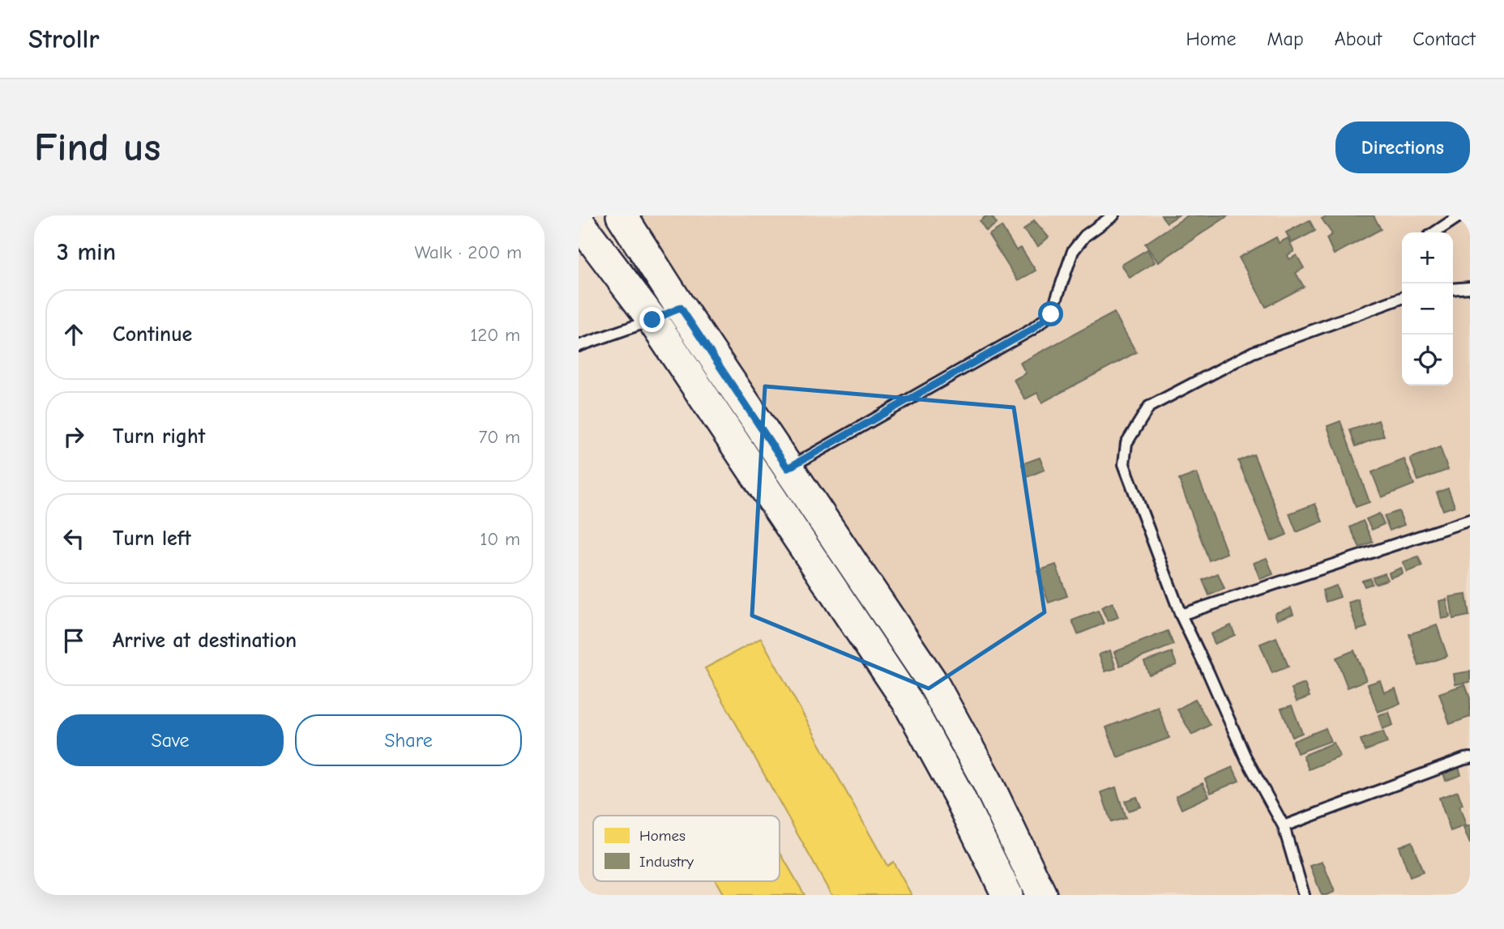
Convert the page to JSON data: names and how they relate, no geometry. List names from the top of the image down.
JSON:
{
  "legend": ["Homes", "Industry"],
  "page": {
    "header": "Strollr",
    "nav": [
      "Home",
      "Map",
      "About",
      "Contact"
    ],
    "buttons": [
      "Directions",
      ["Save", "Share"]
    ],
    "title": "Find us",
    "heading": ["3 min", "Walk · 200 m"],
    "map_buttons": ["+", "−"],
    "list": [
      ["Continue", "120 m"],
      ["Turn right", "70 m"],
      ["Turn left", "10 m"],
      "Arrive at destination"
    ]
  }
}
